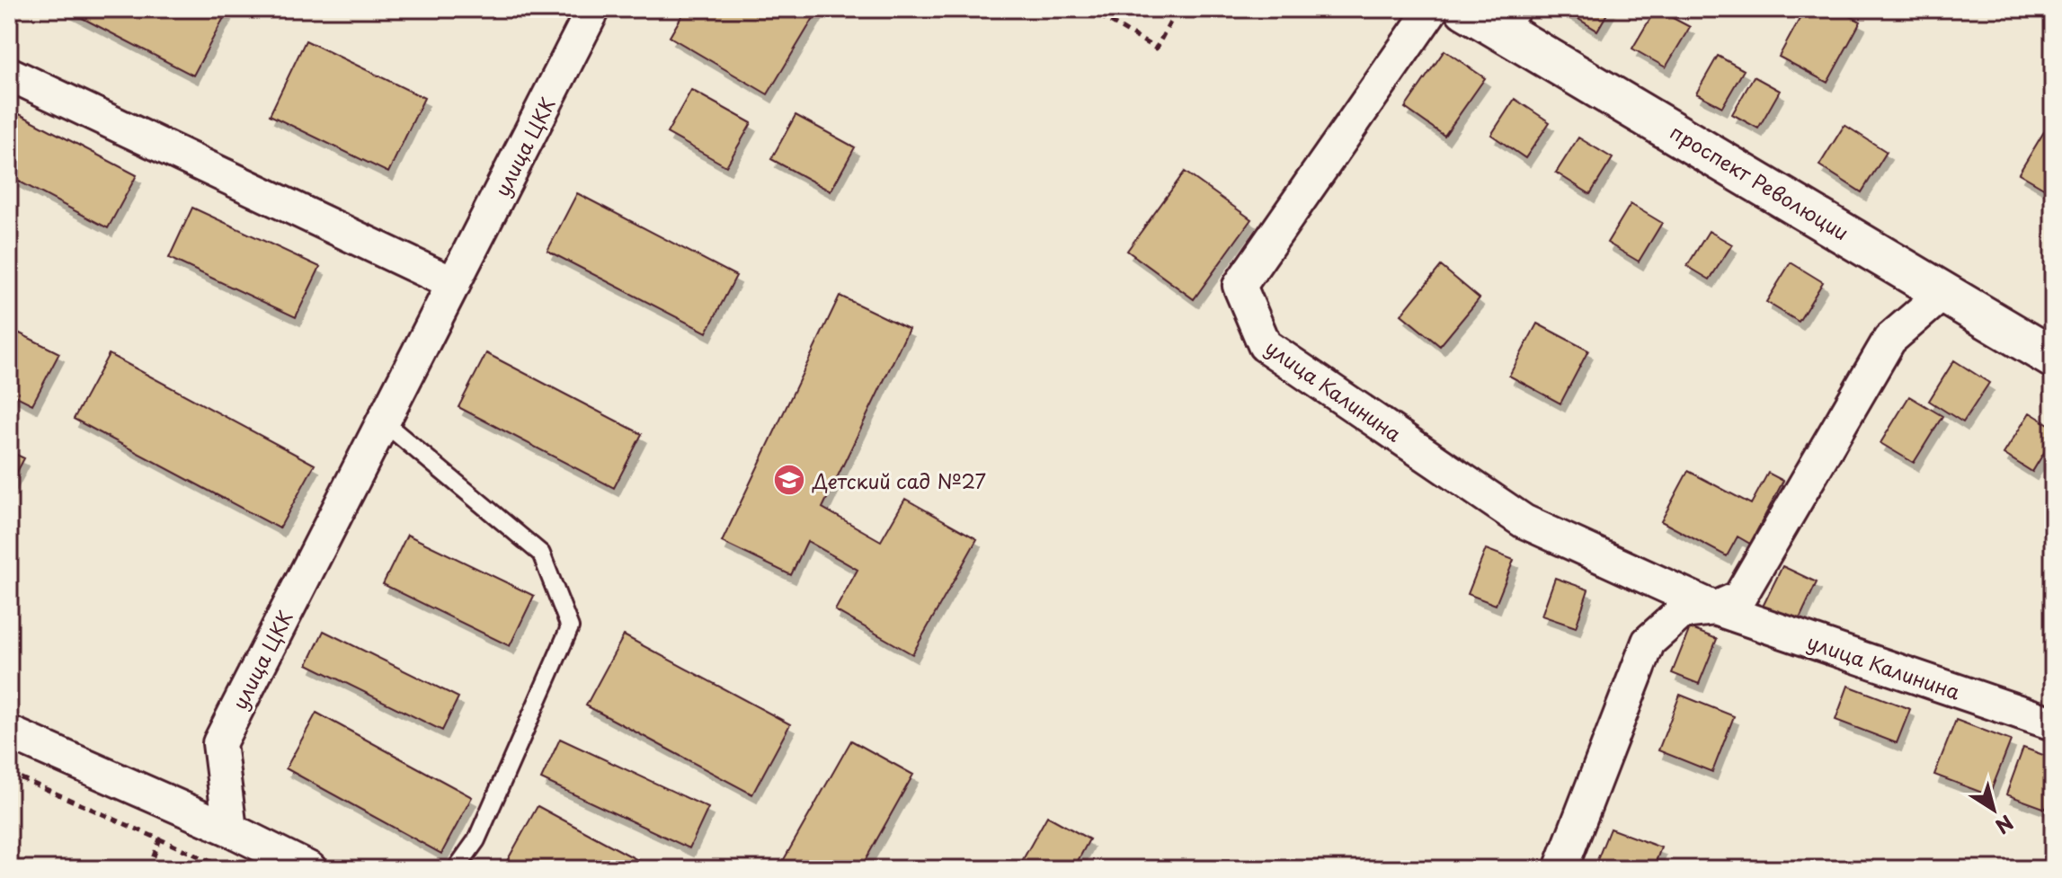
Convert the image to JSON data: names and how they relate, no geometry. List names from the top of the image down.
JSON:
{
  "streets": {
    "street": ["улица ЦКК", "проспект Революции", "улица Калинина"]
  },
  "crossings": [
    ["проспект Революции", "улица Калинина"]
  ],
  "places": {
    "school or university": ["Детский сад №27"]
  },
  "north": "bottom right"
}
